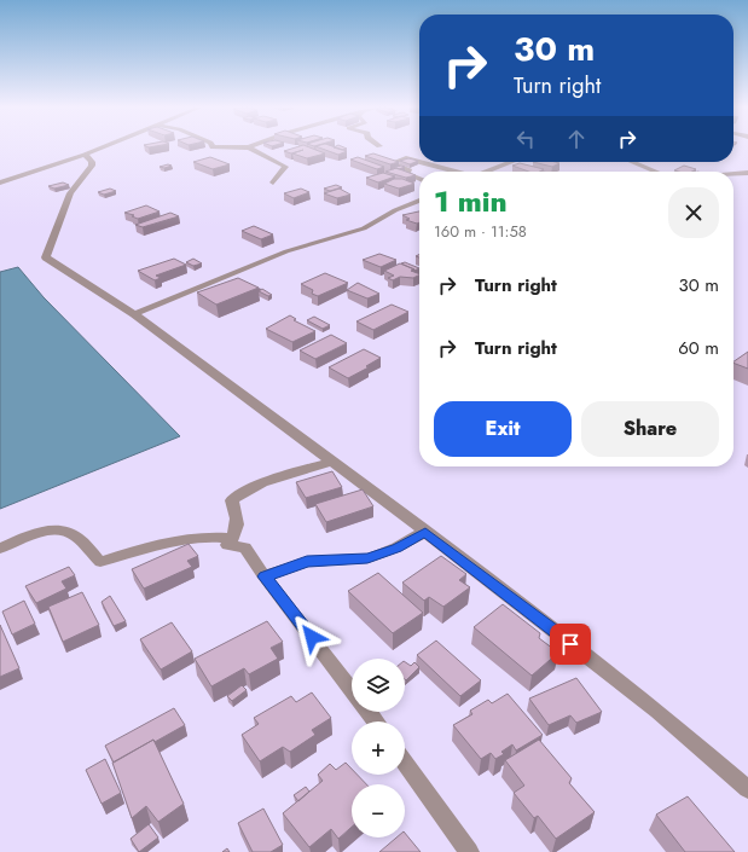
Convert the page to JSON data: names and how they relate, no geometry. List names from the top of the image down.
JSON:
{
  "page": {
    "turn": ["30 m", "Turn right"],
    "heading": ["1 min", "160 m · 11:58"],
    "list": [
      {
        "name": "Turn right",
        "value": "30 m"
      },
      {
        "name": "Turn right",
        "value": "60 m"
      }
    ],
    "buttons": ["Exit", "Share"],
    "map_buttons": ["+", "−"]
  }
}
